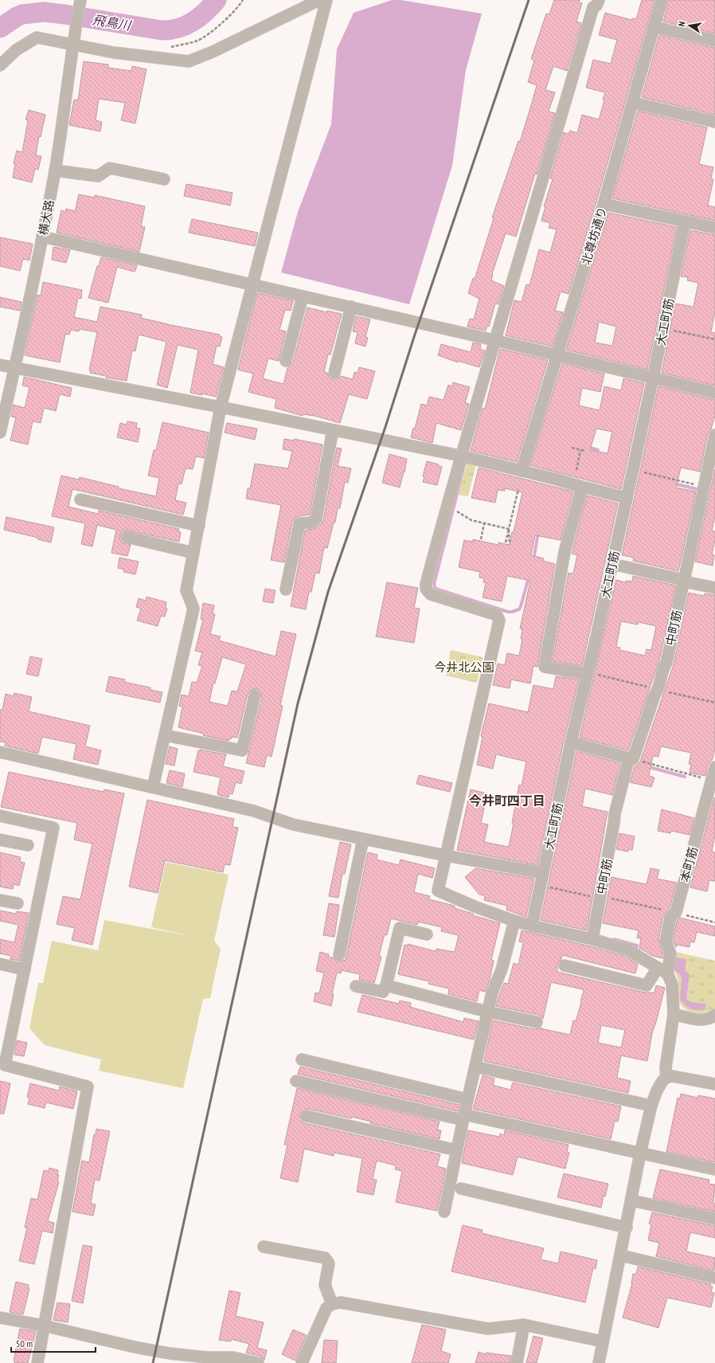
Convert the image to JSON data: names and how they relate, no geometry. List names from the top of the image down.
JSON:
{
  "streets": {
    "street": [
      "横大路",
      "北尊坊通り",
      "大工町筋",
      "中町筋",
      "本町筋"
    ]
  },
  "districts": ["今井町四丁目"],
  "water": ["飛鳥川"],
  "parks": ["今井北公園"],
  "scale_bar": "50 m",
  "north": "left"
}
